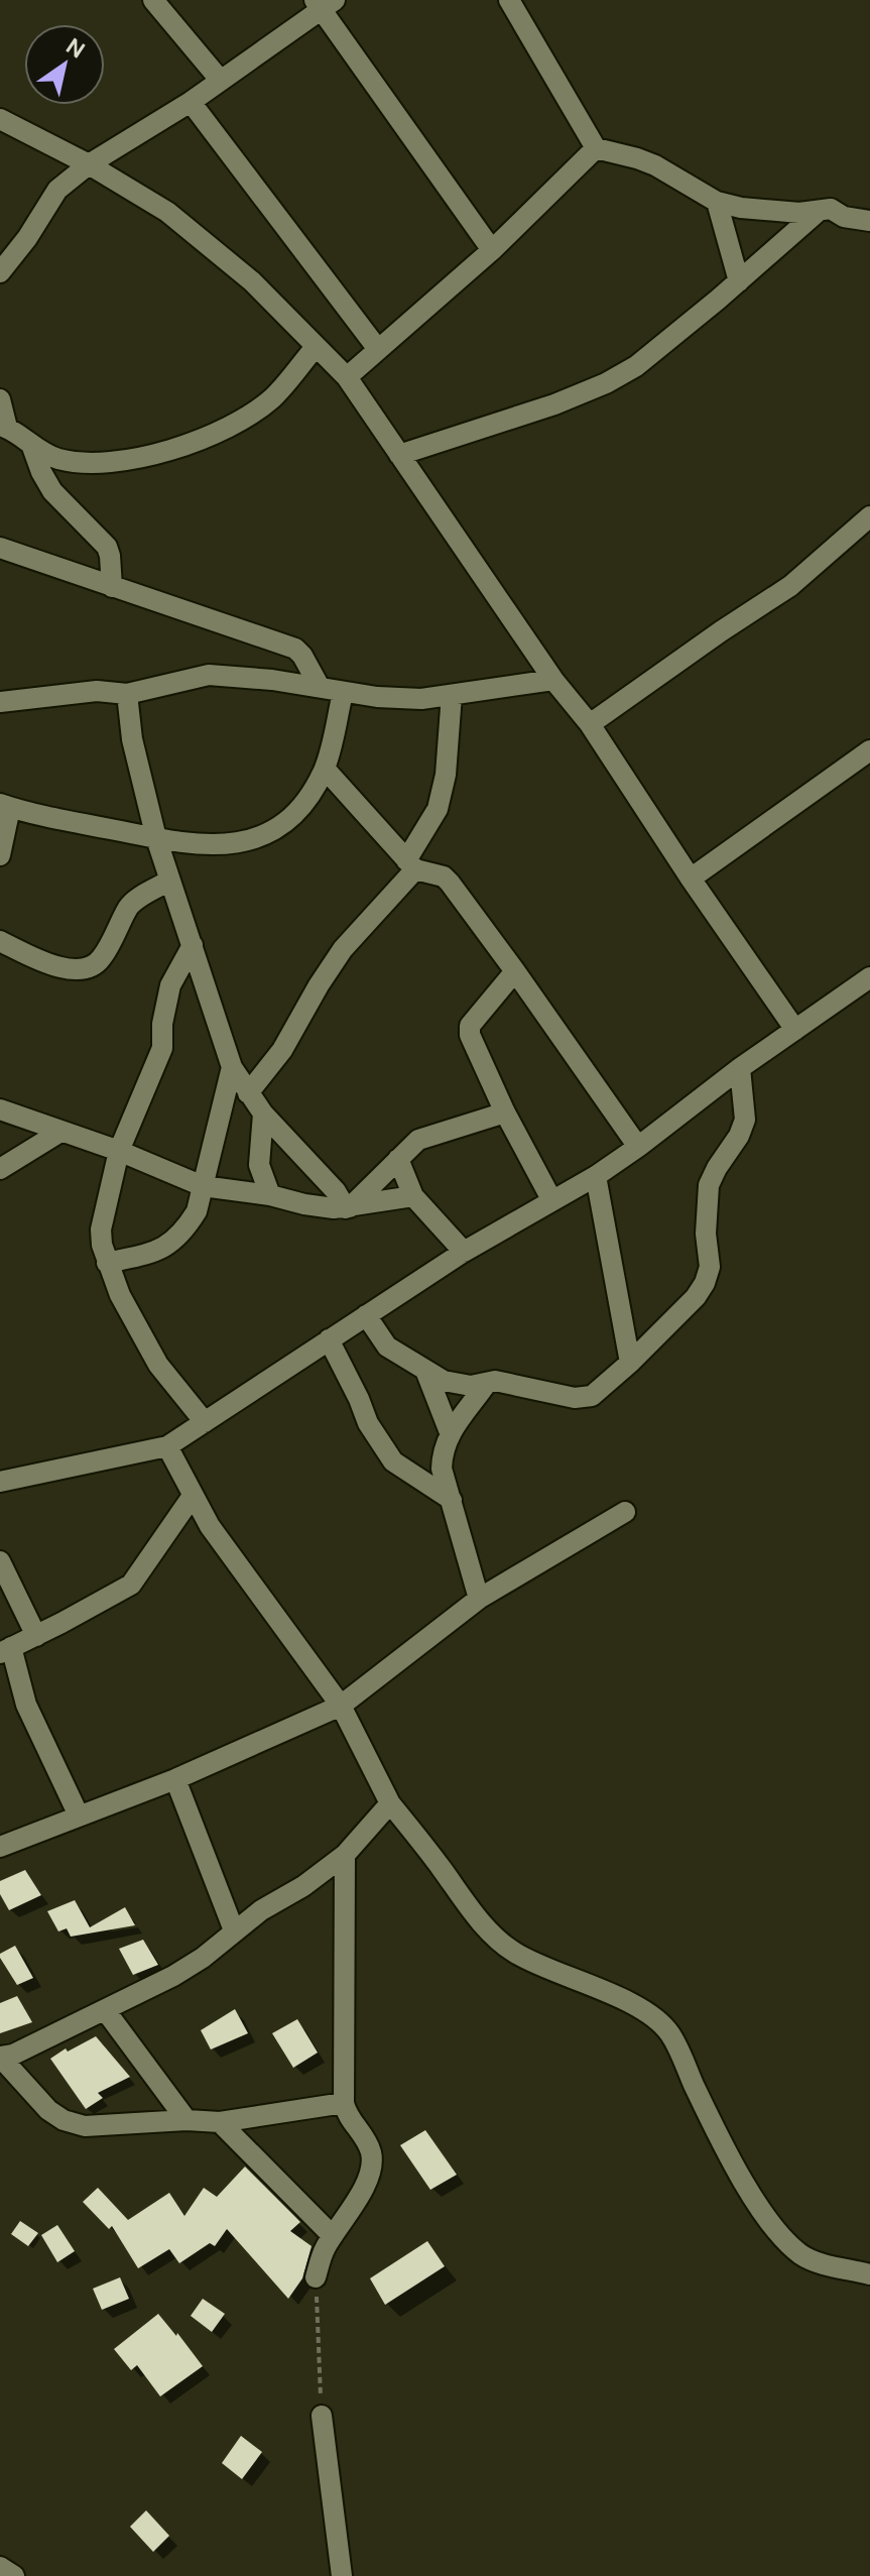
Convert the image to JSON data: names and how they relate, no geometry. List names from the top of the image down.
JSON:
{
  "north": "top right"
}
